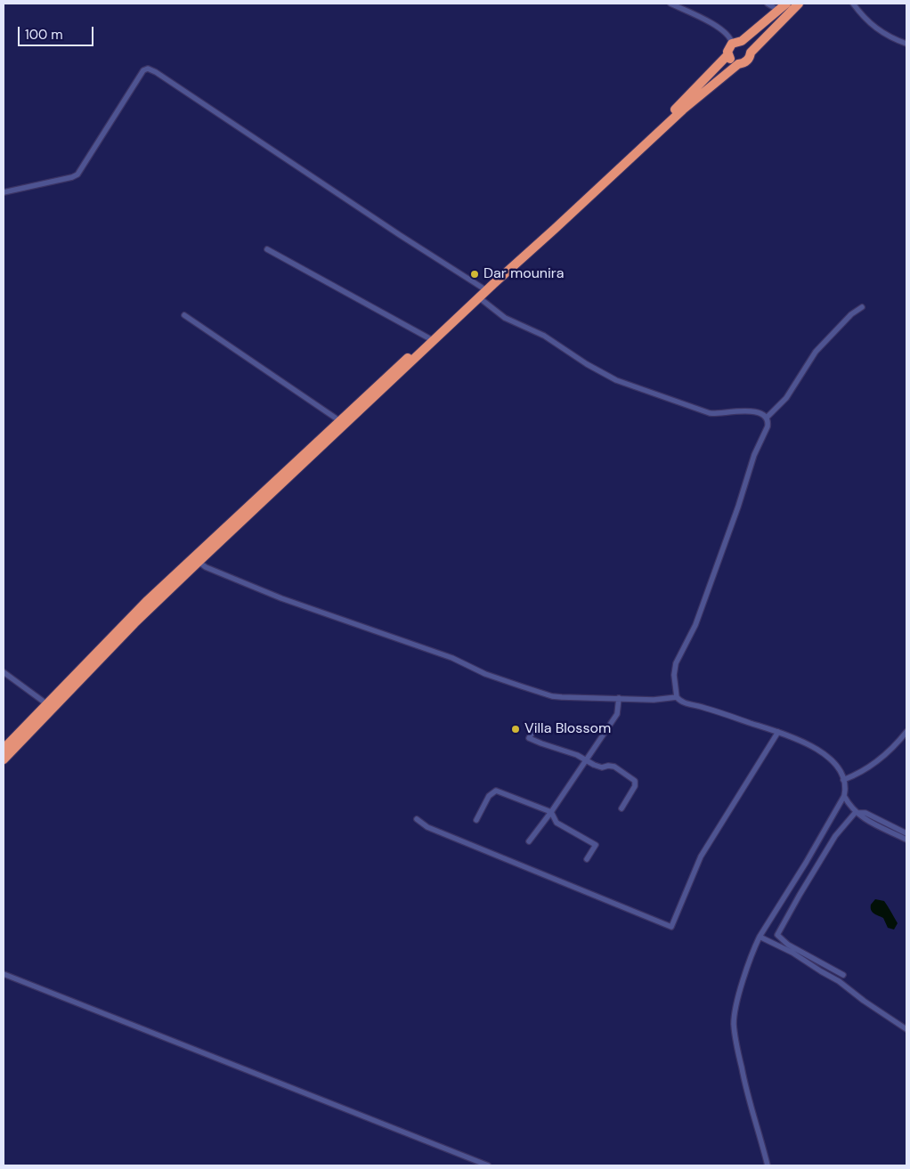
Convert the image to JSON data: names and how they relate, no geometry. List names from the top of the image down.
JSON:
{
  "places": ["Dar mounira", "Villa Blossom"],
  "scale_bar": "100 m"
}
